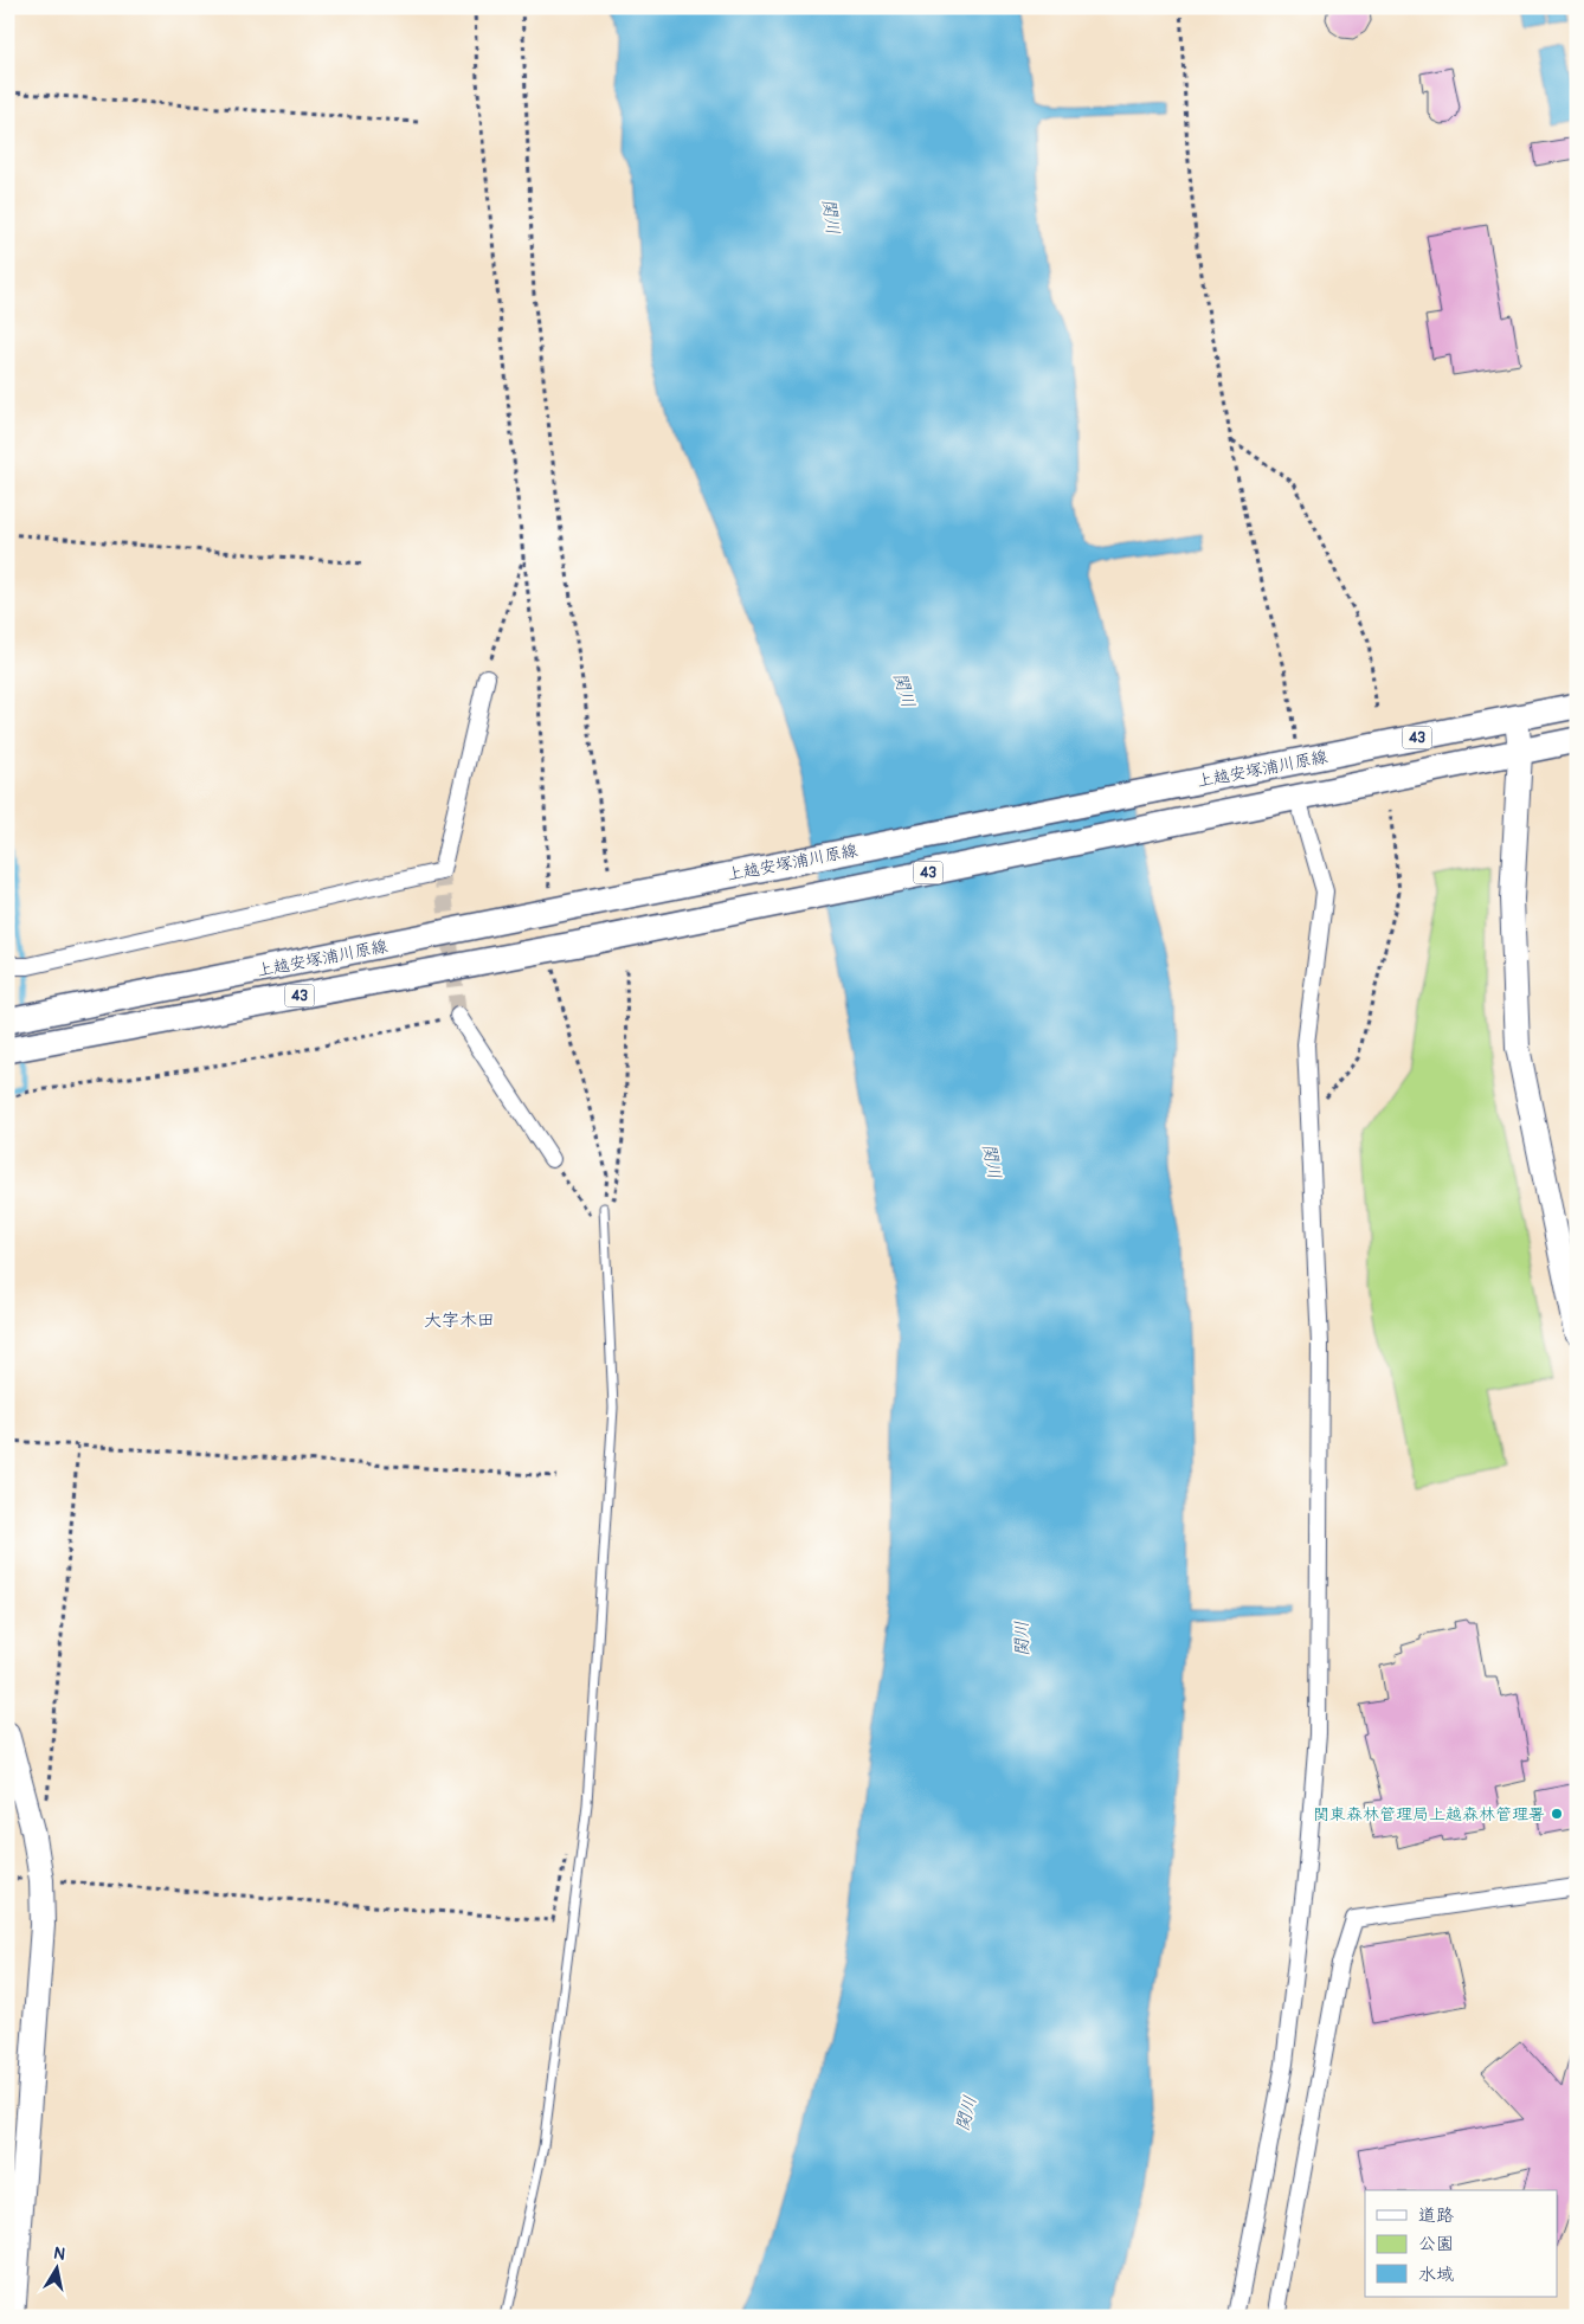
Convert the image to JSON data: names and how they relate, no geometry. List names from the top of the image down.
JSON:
{
  "streets": {
    "main road": ["43", "上越安塚浦川原線"]
  },
  "districts": ["大字木田"],
  "water": ["関川"],
  "places": ["関東森林管理局上越森林管理署"],
  "legend": ["道路", "公園", "水域"],
  "north": "top"
}
